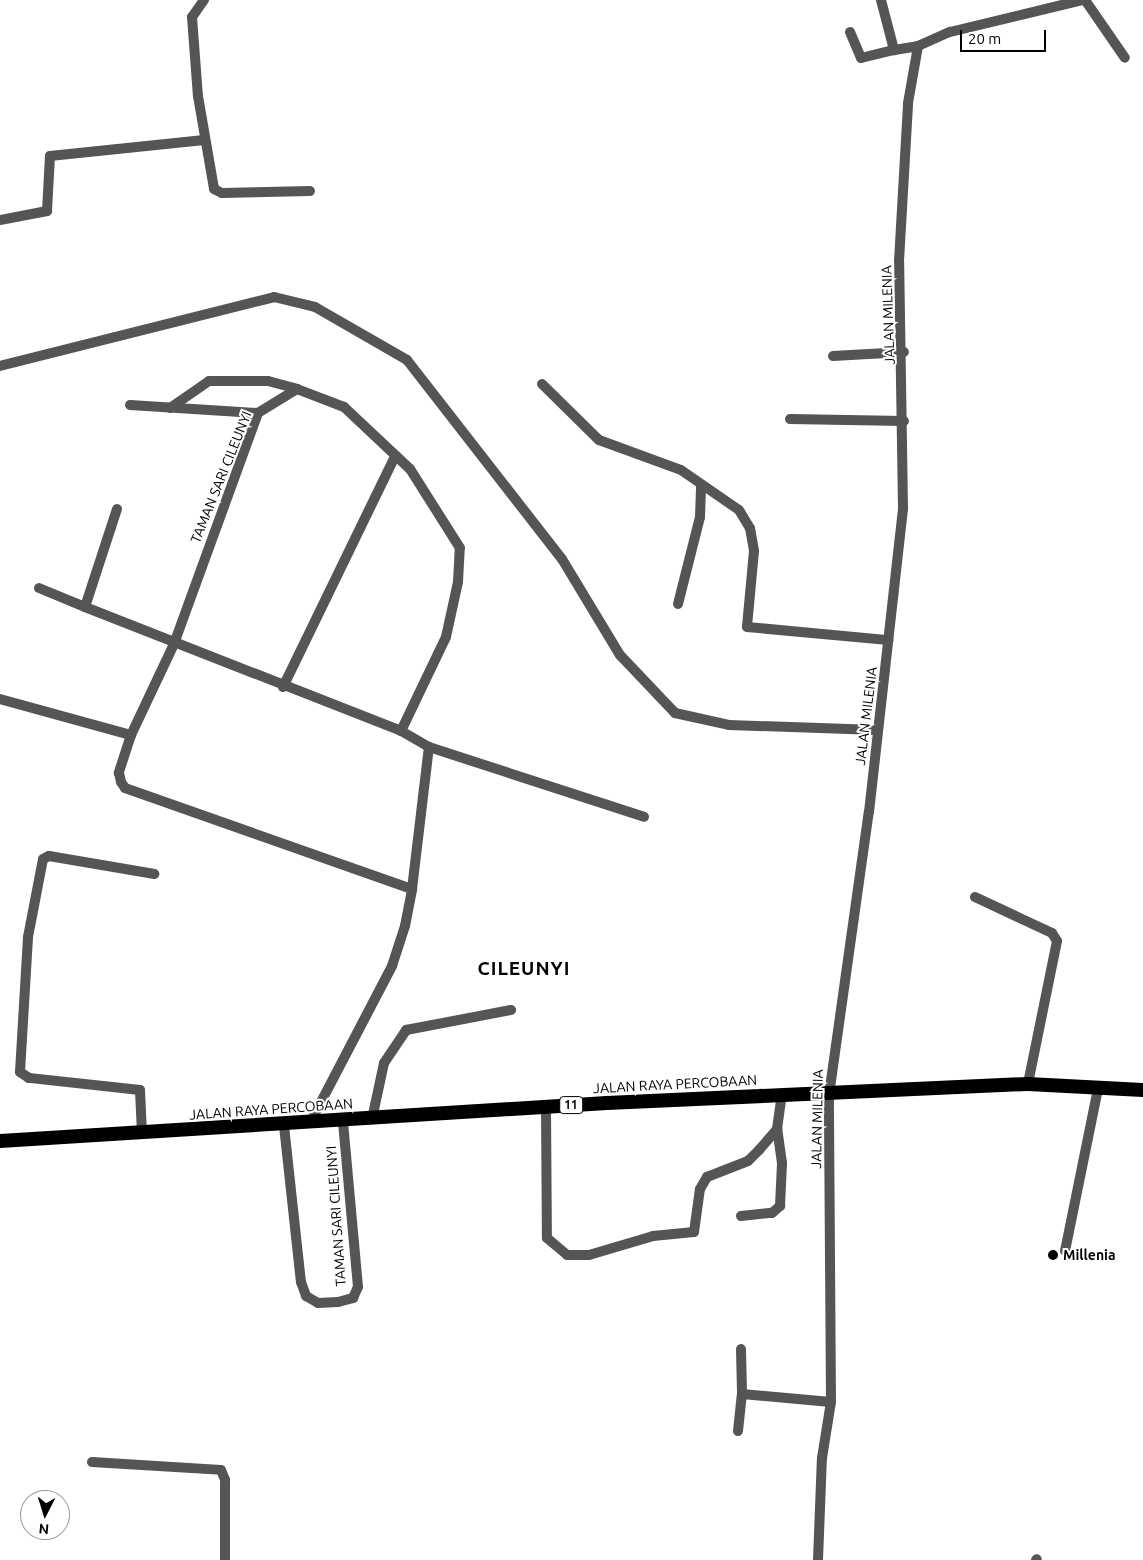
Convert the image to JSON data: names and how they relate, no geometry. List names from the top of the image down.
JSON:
{
  "streets": {
    "highway": ["JALAN RAYA PERCOBAAN", "11"],
    "street": ["JALAN MILENIA", "TAMAN SARI CILEUNYI"]
  },
  "crossings": [
    ["JALAN MILENIA", "JALAN RAYA PERCOBAAN"],
    ["TAMAN SARI CILEUNYI", "JALAN RAYA PERCOBAAN"]
  ],
  "districts": ["CILEUNYI"],
  "places": ["Millenia"],
  "scale_bar": "20 m",
  "north": "bottom"
}
